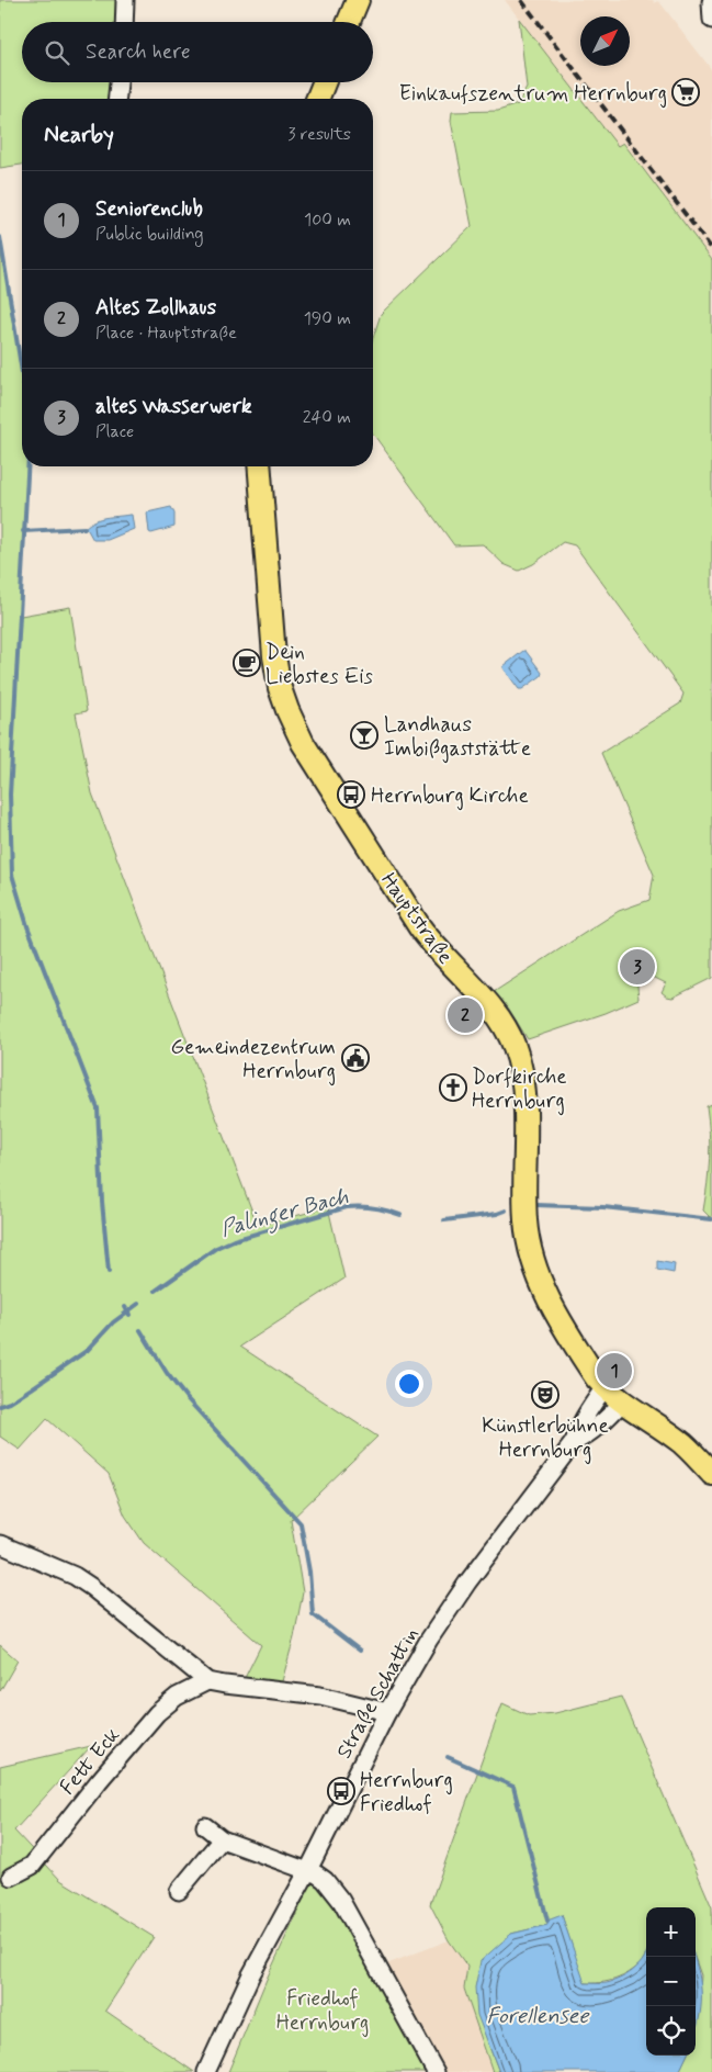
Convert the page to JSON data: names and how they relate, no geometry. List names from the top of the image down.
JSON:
{
  "streets": {
    "main road": ["Hauptstraße"],
    "street": ["Straße Schattin", "Fett Eck"]
  },
  "crossings": [
    ["Hauptstraße", "Straße Schattin"]
  ],
  "water": ["Palinger Bach", "Forellensee"],
  "parks": ["Friedhof Herrnburg"],
  "places": {
    "supermarket": ["Einkaufszentrum Herrnburg"],
    "cafe": ["Dein Liebstes Eis"],
    "bar": ["Landhaus Imbißgaststätte"],
    "bus stop": ["Herrnburg Kirche", "Herrnburg Friedhof"],
    "public building": ["Gemeindezentrum Herrnburg"],
    "church": ["Dorfkirche Herrnburg"],
    "theatre": ["Künstlerbühne Herrnburg"]
  },
  "north": "top right",
  "page": {
    "search": "Search here",
    "heading": ["Nearby", "3 results"],
    "list": [
      {
        "mark": "1",
        "name": "Seniorenclub",
        "note": "Public building",
        "value": "100 m"
      },
      {
        "mark": "2",
        "name": "Altes Zollhaus",
        "note": "Place · Hauptstraße",
        "value": "190 m"
      },
      {
        "mark": "3",
        "name": "altes Wasserwerk",
        "note": "Place",
        "value": "240 m"
      }
    ],
    "pins": ["3", "2", "1"],
    "map_buttons": ["+", "−"]
  }
}
